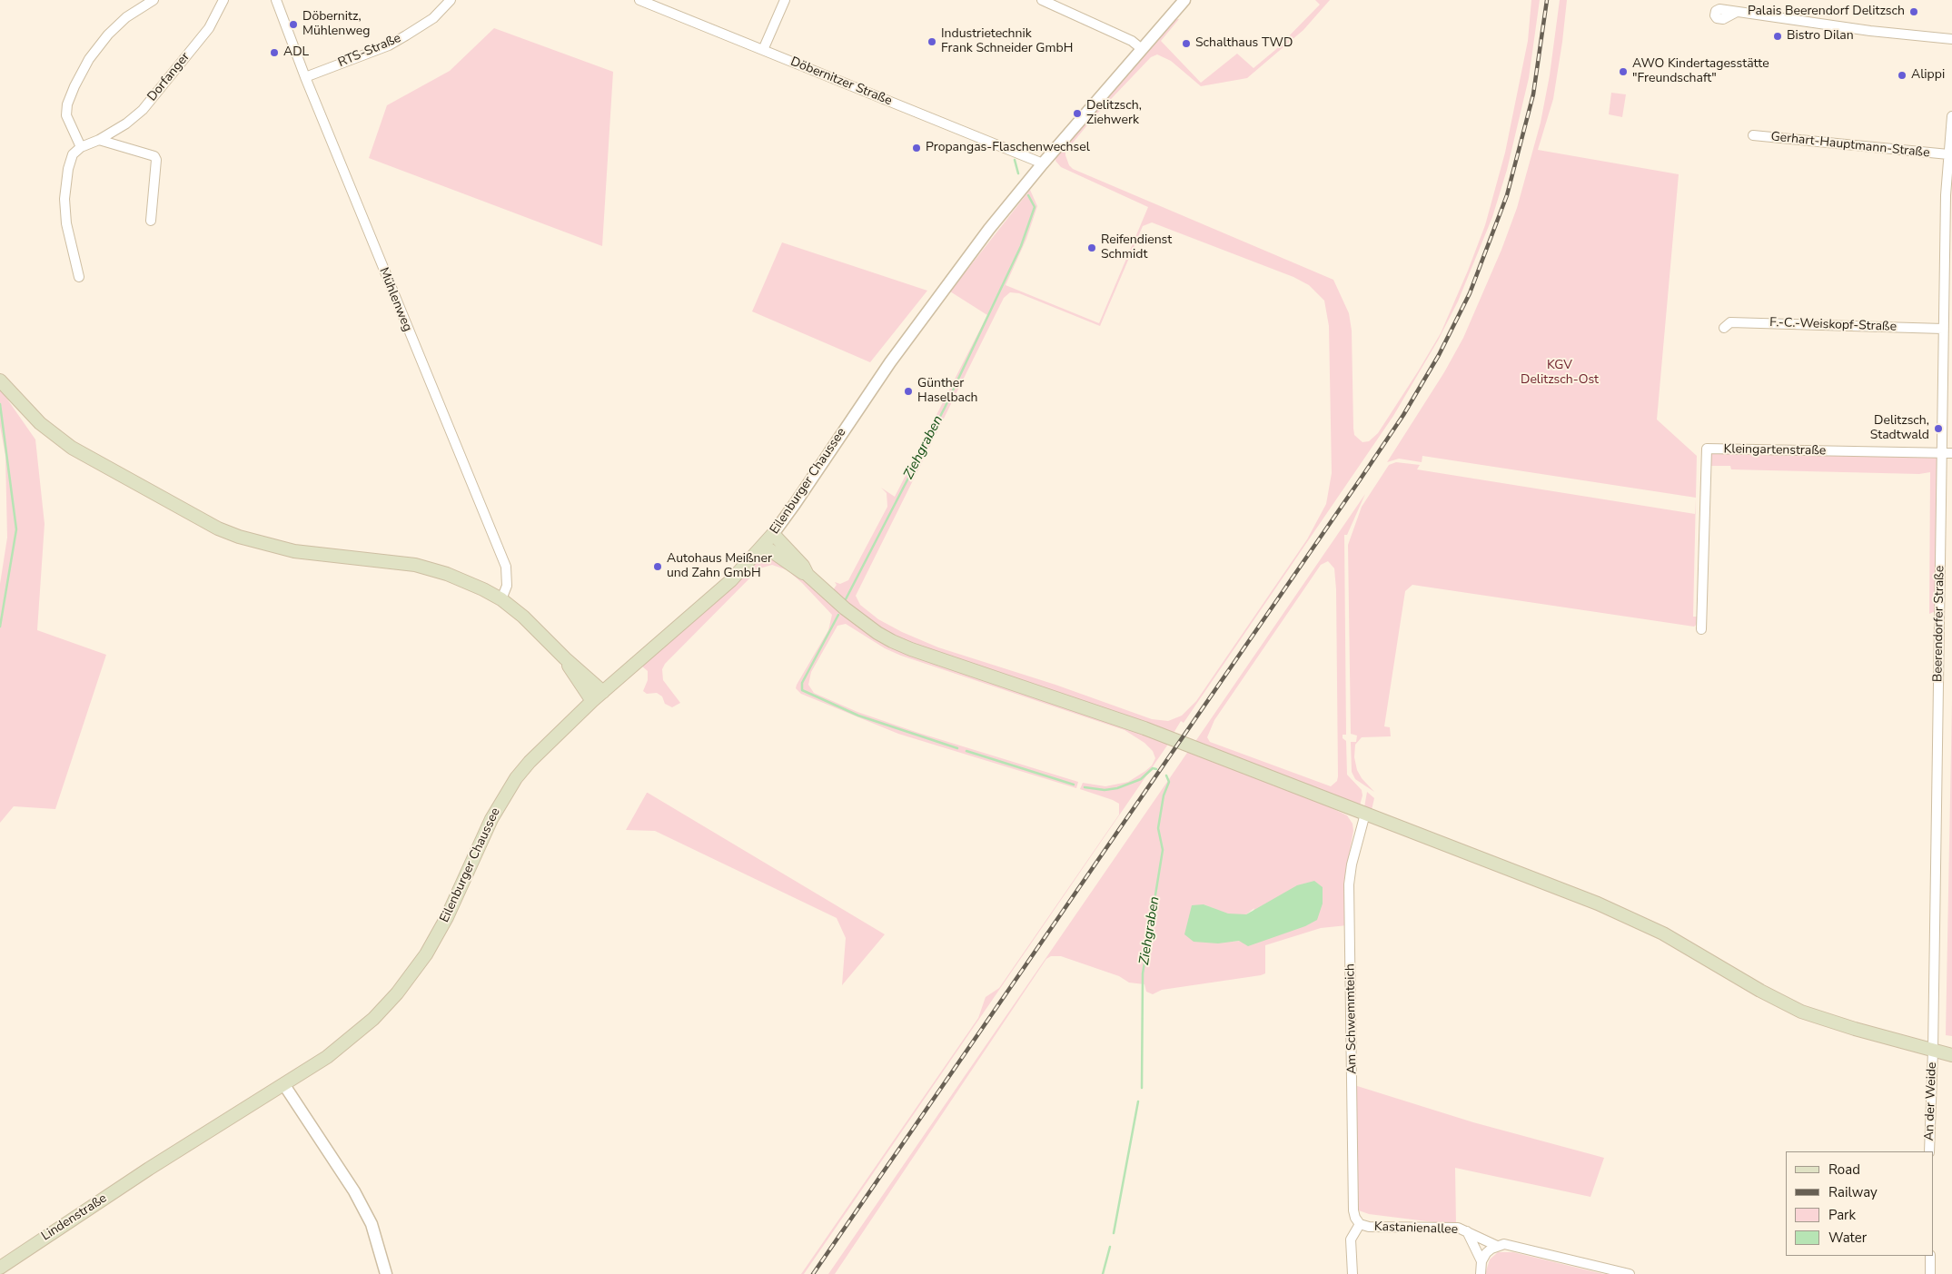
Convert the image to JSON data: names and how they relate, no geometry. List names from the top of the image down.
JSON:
{
  "streets": {
    "main road": ["Eilenburger Chaussee", "Lindenstraße"],
    "street": [
      "RTS-Straße",
      "Dorfanger",
      "Döbernitzer Straße",
      "Gerhart-Hauptmann-Straße",
      "Mühlenweg",
      "F.-C.-Weiskopf-Straße",
      "Kleingartenstraße",
      "Beerendorfer Straße",
      "Am Schwemmteich",
      "An der Weide",
      "Kastanienallee"
    ]
  },
  "crossings": [
    ["RTS-Straße", "Mühlenweg"],
    ["Döbernitzer Straße", "Eilenburger Chaussee"],
    ["Gerhart-Hauptmann-Straße", "Beerendorfer Straße"],
    ["F.-C.-Weiskopf-Straße", "Beerendorfer Straße"],
    ["Kleingartenstraße", "Beerendorfer Straße"],
    ["Eilenburger Chaussee", "Lindenstraße"],
    ["Beerendorfer Straße", "An der Weide"],
    ["Am Schwemmteich", "Kastanienallee"]
  ],
  "water": ["Ziehgraben"],
  "parks": ["KGV Delitzsch-Ost"],
  "places": [
    "Palais Beerendorf Delitzsch",
    "Döbernitz, Mühlenweg",
    "Bistro Dilan",
    "Industrietechnik Frank Schneider GmbH",
    "Schalthaus TWD",
    "ADL",
    "AWO Kindertagesstätte \"Freundschaft\"",
    "Alippi",
    "Delitzsch, Ziehwerk",
    "Propangas-Flaschenwechsel",
    "Reifendienst Schmidt",
    "Günther Haselbach",
    "Delitzsch, Stadtwald",
    "Autohaus Meißner und Zahn GmbH"
  ],
  "legend": [
    "Road",
    "Railway",
    "Park",
    "Water"
  ]
}
